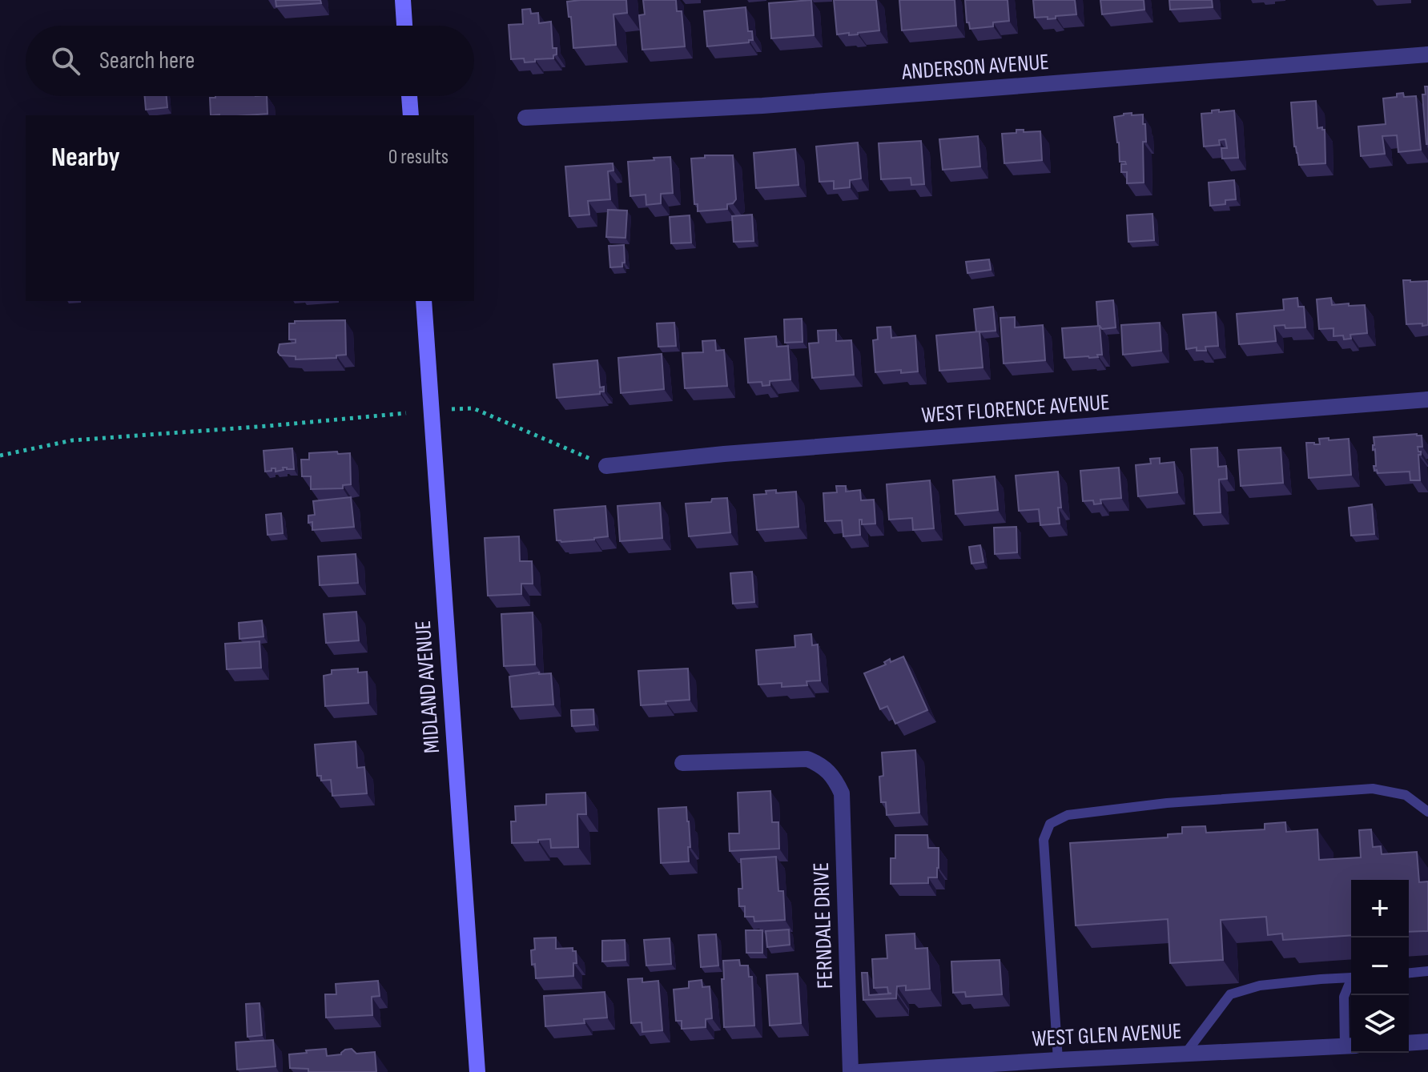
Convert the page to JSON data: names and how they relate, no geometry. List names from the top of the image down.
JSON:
{
  "streets": {
    "street": [
      "ANDERSON AVENUE",
      "WEST FLORENCE AVENUE",
      "MIDLAND AVENUE",
      "FERNDALE DRIVE",
      "WEST GLEN AVENUE"
    ]
  },
  "page": {
    "search": "Search here",
    "heading": ["Nearby", "0 results"],
    "map_buttons": ["+", "−"]
  }
}
